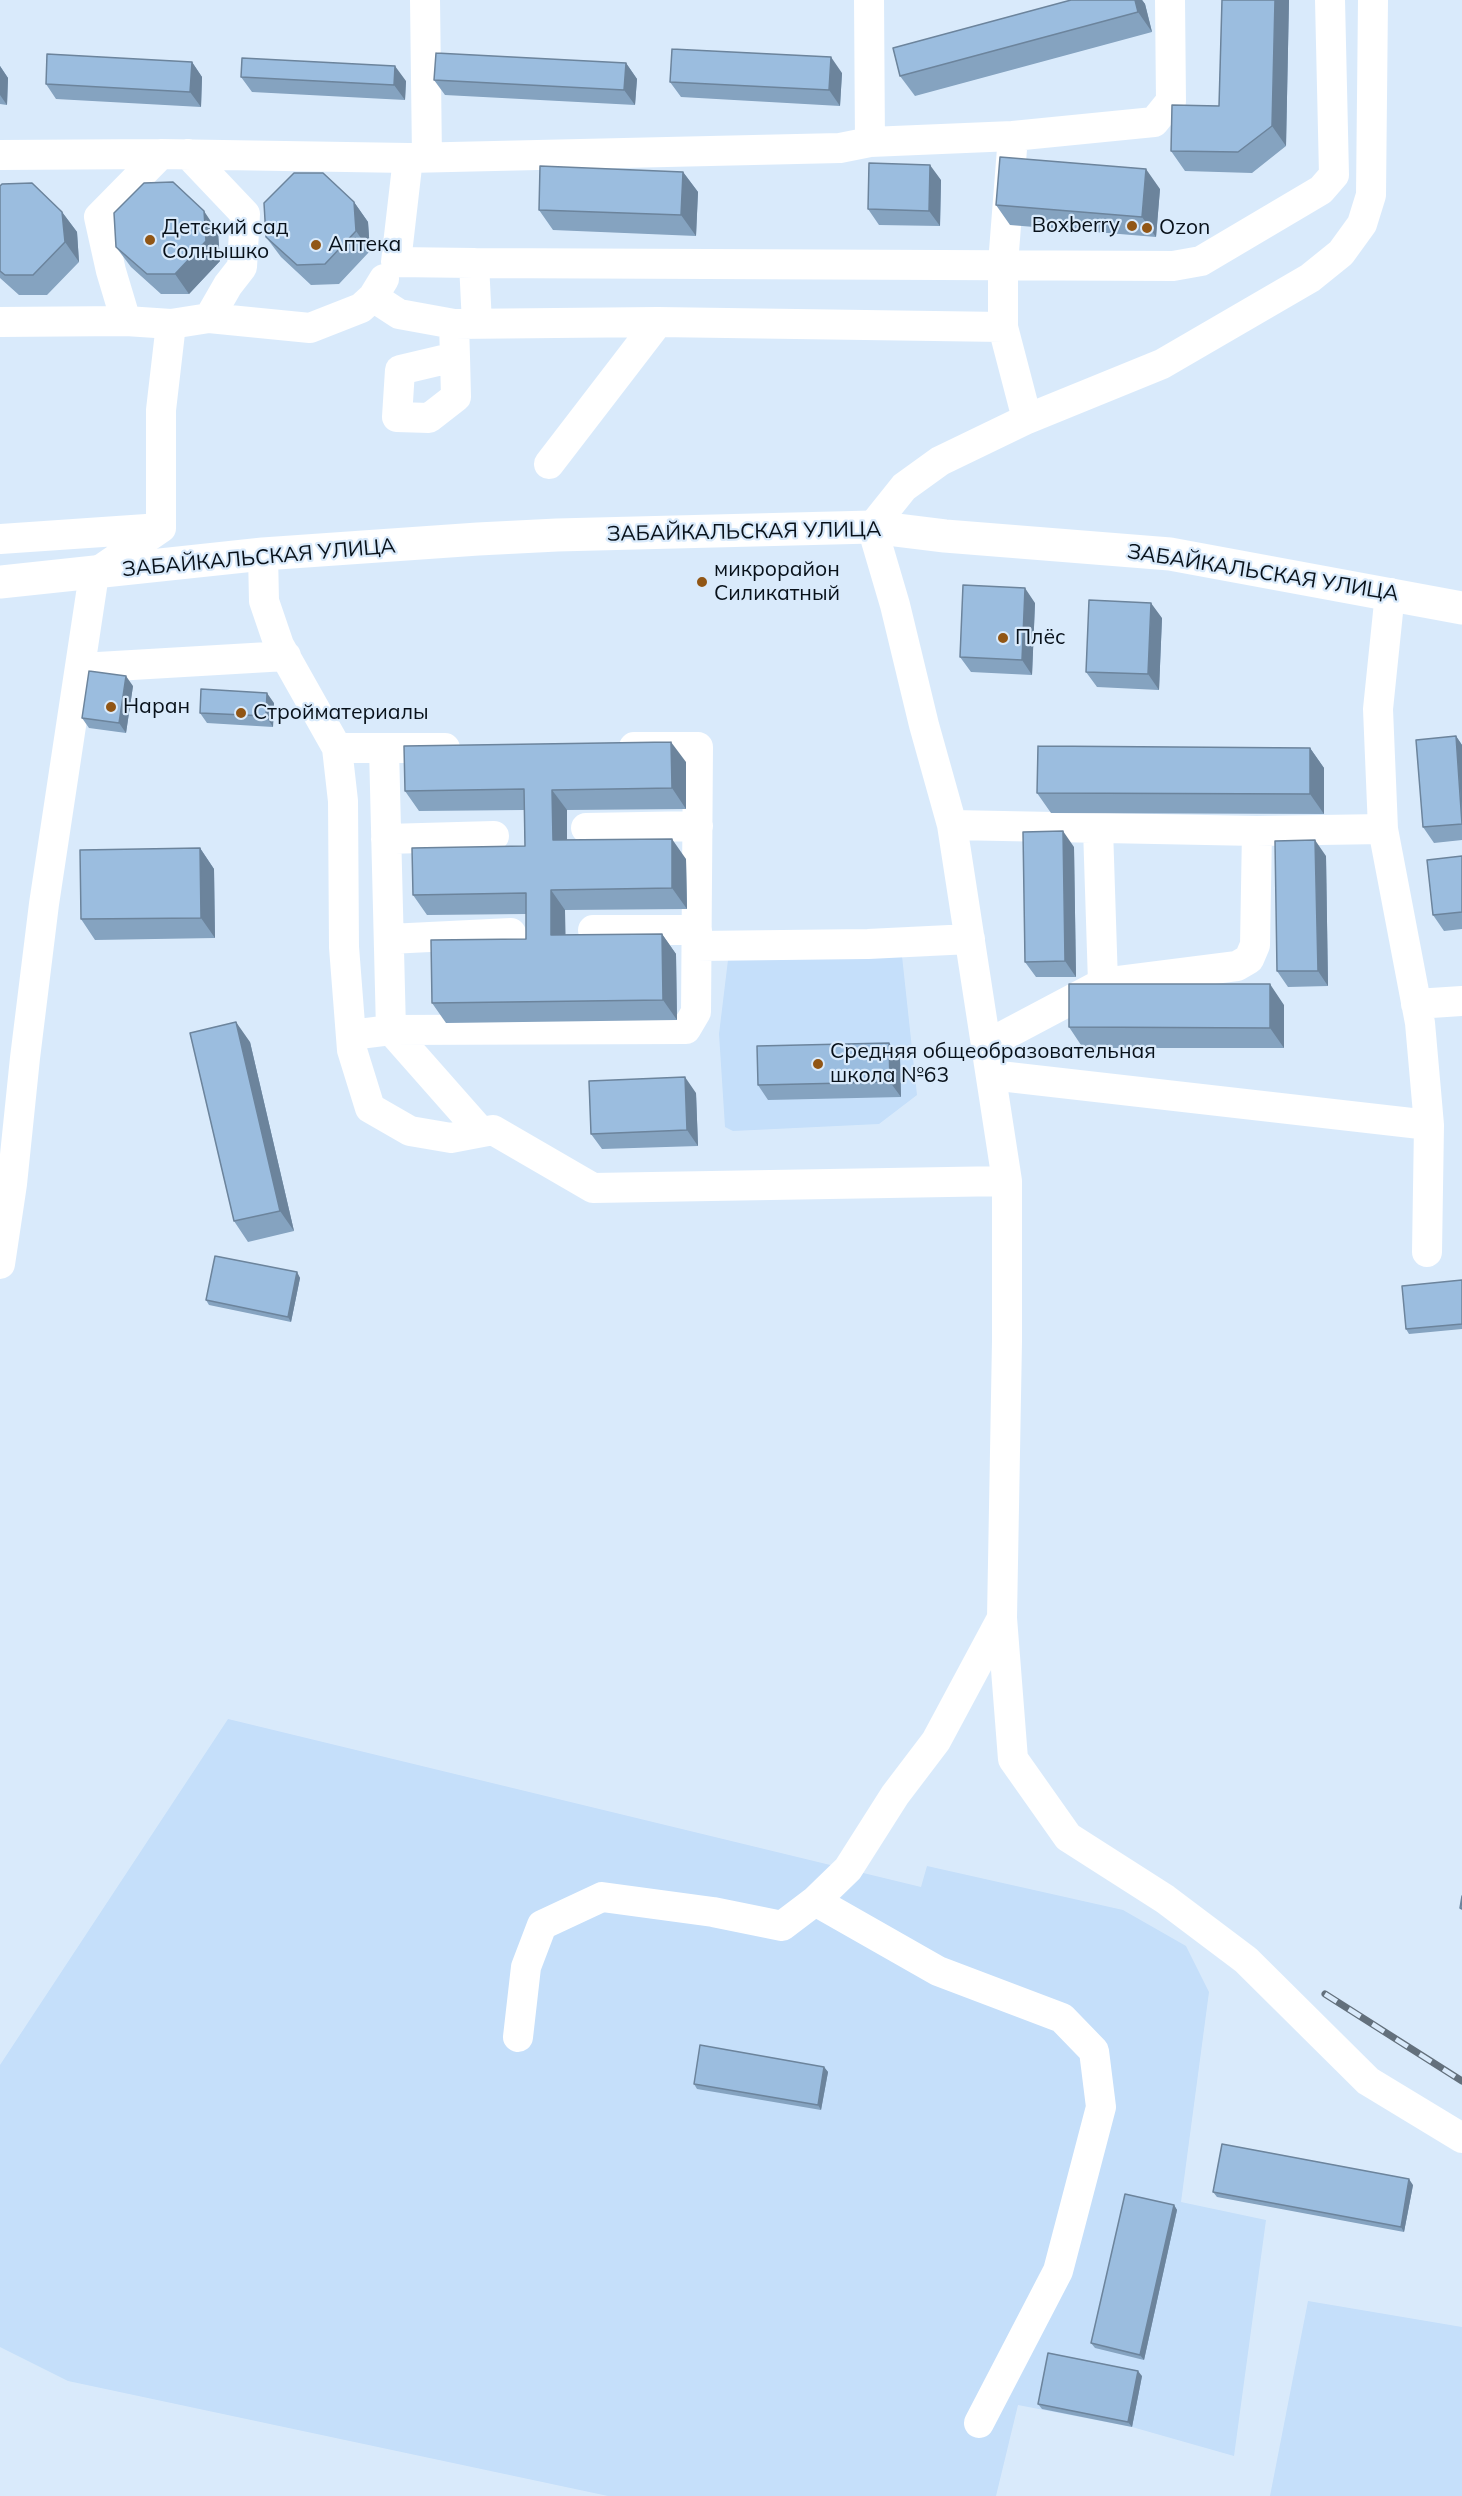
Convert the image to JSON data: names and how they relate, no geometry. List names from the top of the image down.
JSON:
{
  "streets": {
    "main road": ["ЗАБАЙКАЛЬСКАЯ УЛИЦА"]
  },
  "places": [
    "Boxberry",
    "Ozon",
    "Детский сад Солнышко",
    "Аптека",
    "микрорайон Силикатный",
    "Плёс",
    "Наран",
    "Стройматериалы",
    "Средняя общеобразовательная школа №63"
  ]
}
